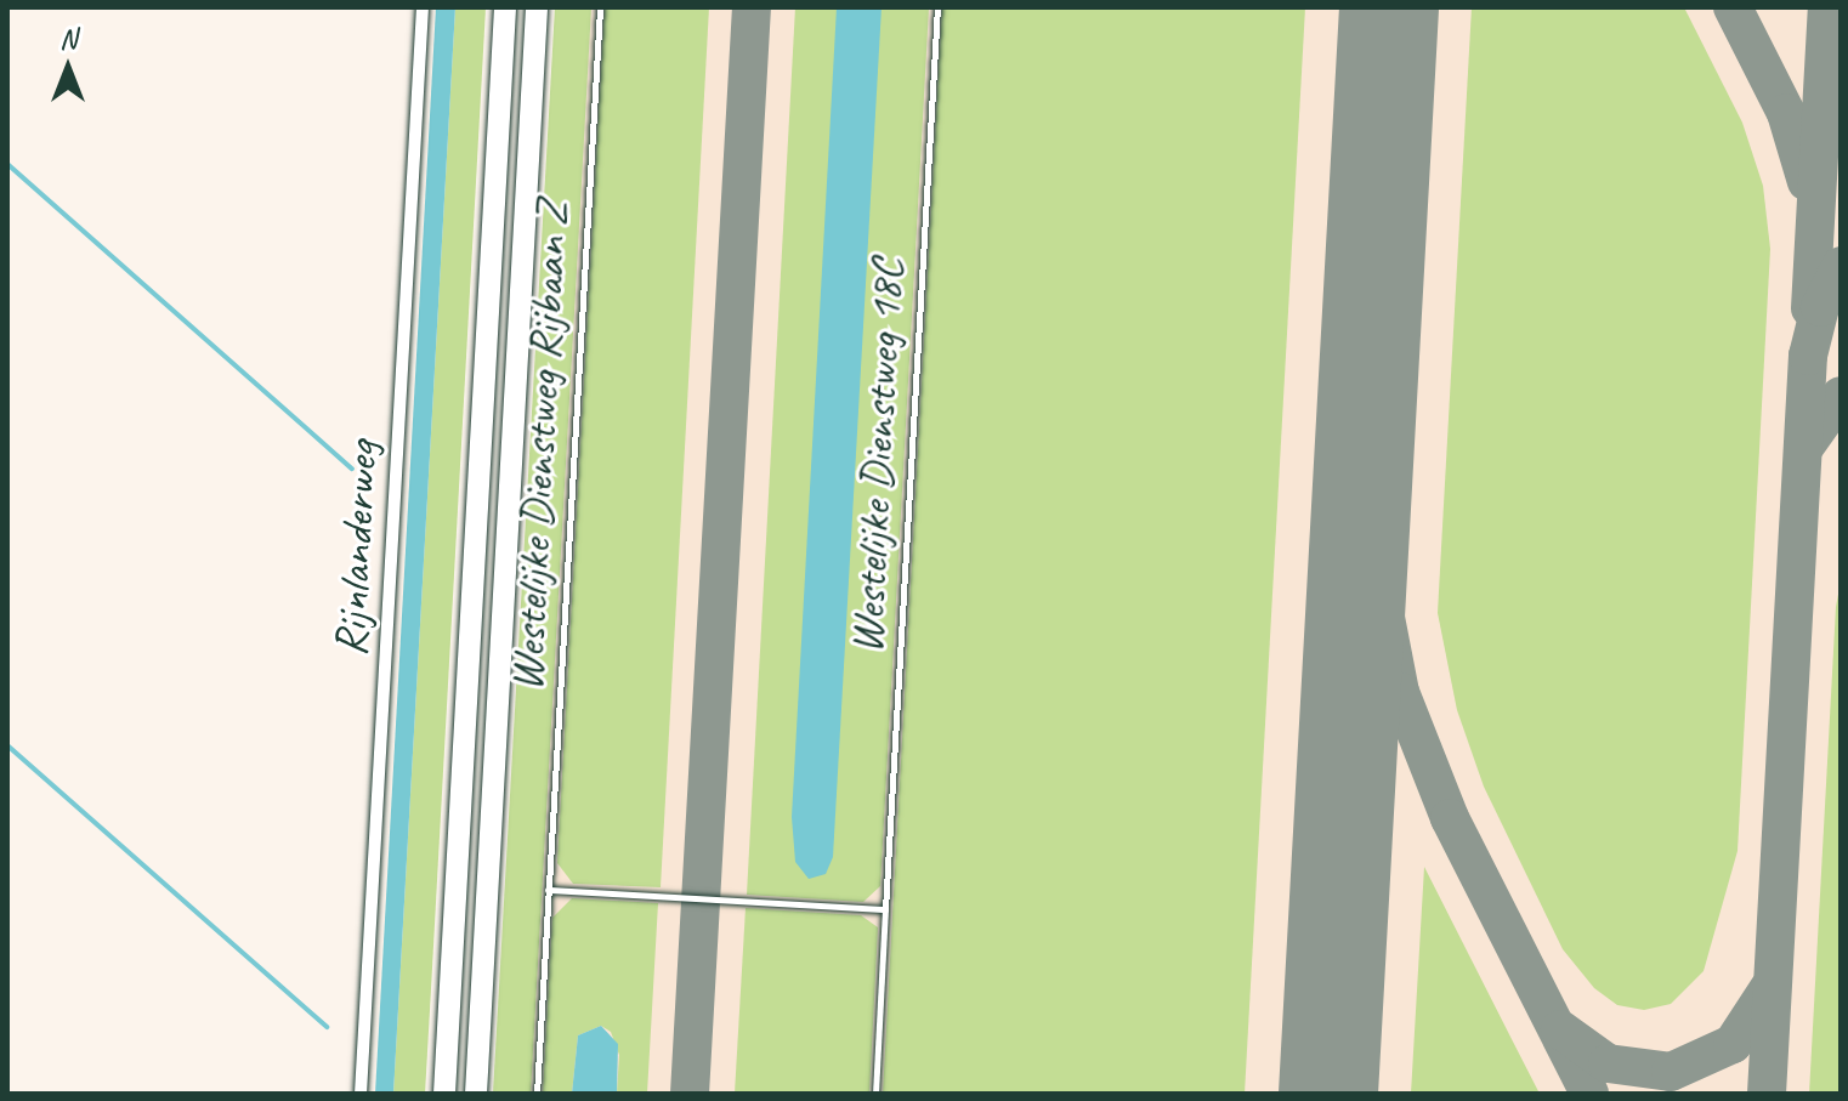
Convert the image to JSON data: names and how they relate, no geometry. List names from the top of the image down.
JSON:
{
  "streets": {
    "street": ["Rijnlanderweg"],
    "lane": ["Westelijke Dienstweg Rijbaan Z", "Westelijke Dienstweg 18C"]
  },
  "north": "top"
}
